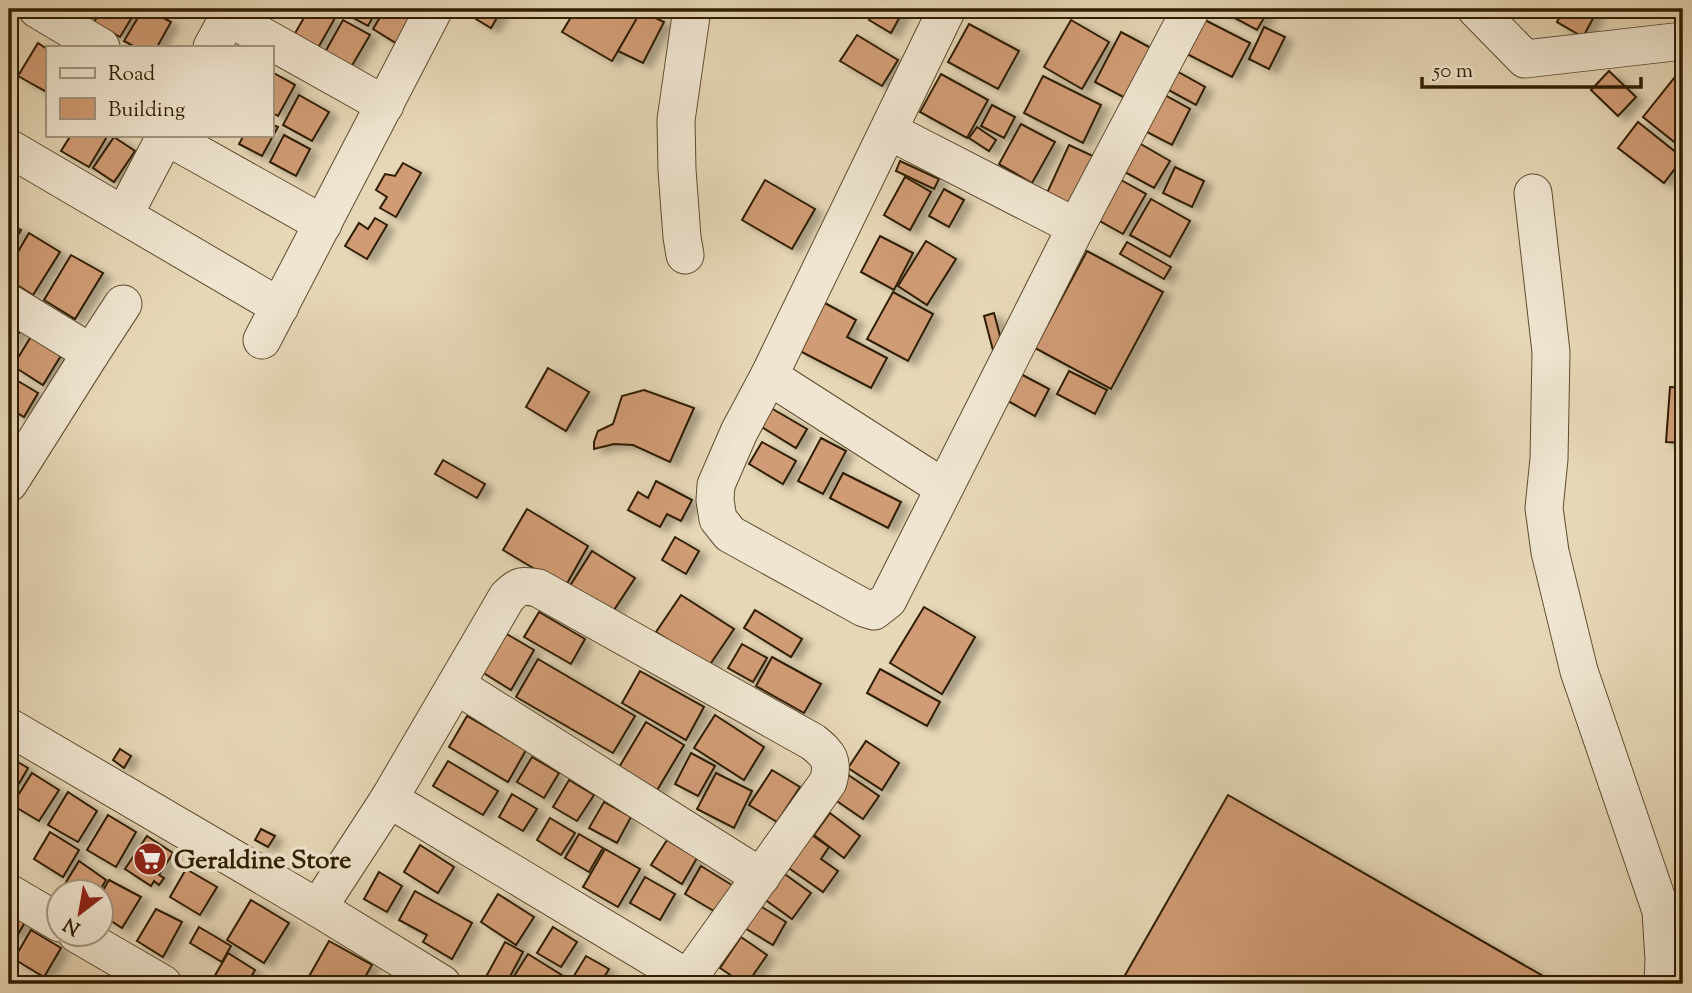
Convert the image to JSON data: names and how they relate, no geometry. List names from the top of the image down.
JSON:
{
  "places": {
    "supermarket": ["Geraldine Store"]
  },
  "legend": ["Road", "Building"],
  "scale_bar": "50 m",
  "north": "bottom left"
}
